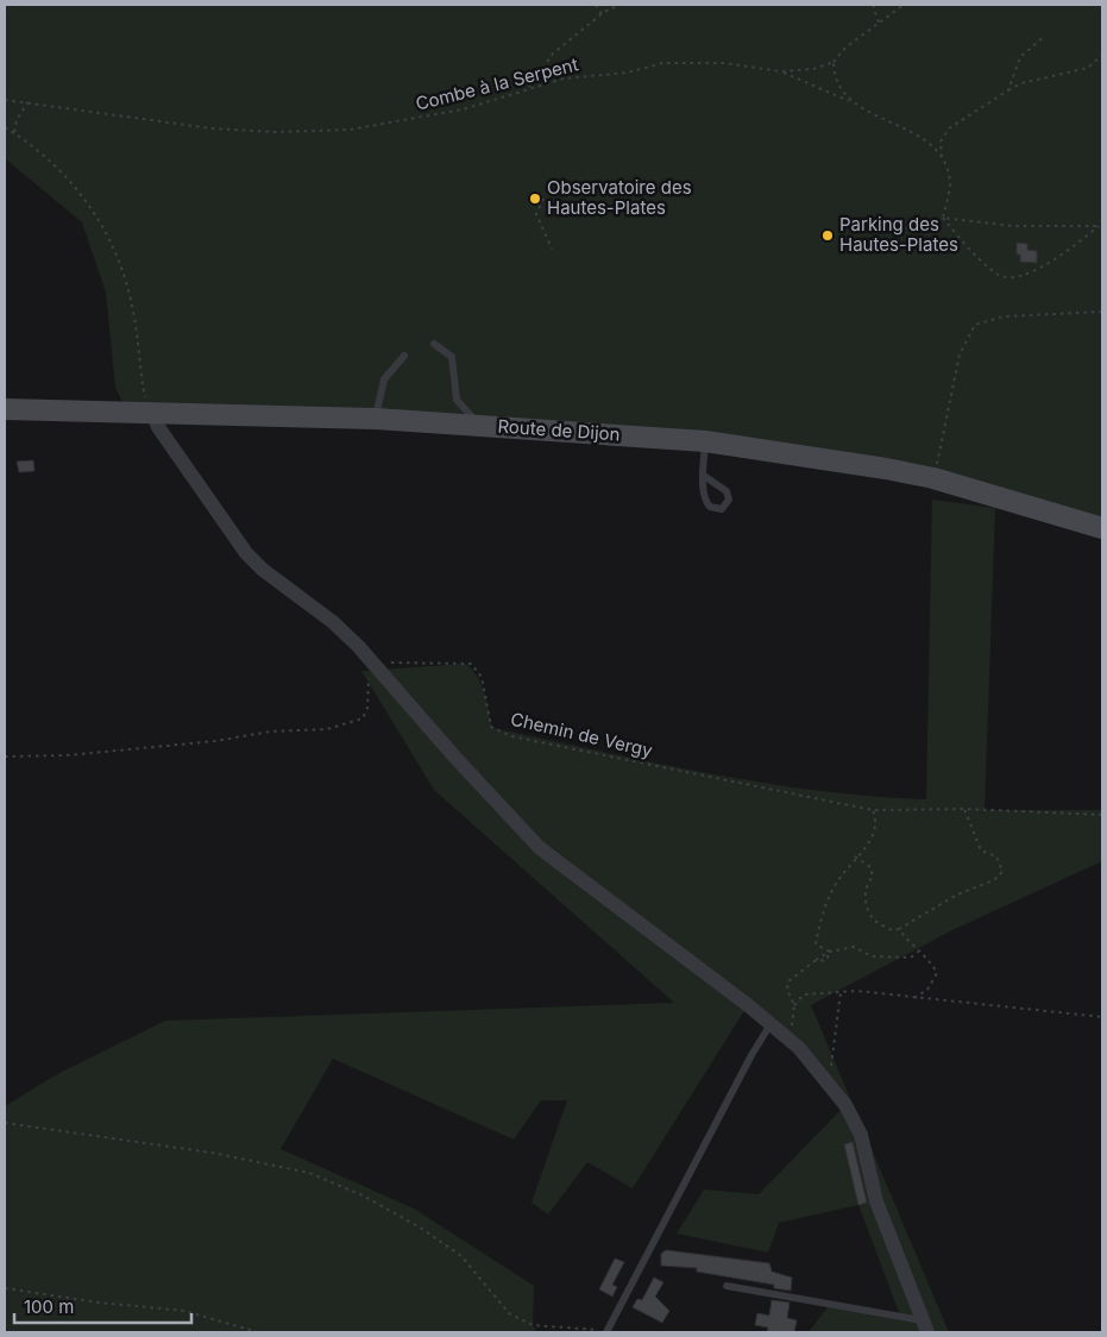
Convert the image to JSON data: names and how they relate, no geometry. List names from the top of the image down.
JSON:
{
  "streets": {
    "main road": ["Route de Dijon"],
    "path": ["Combe à la Serpent", "Chemin de Vergy"]
  },
  "places": ["Observatoire des Hautes-Plates", "Parking des Hautes-Plates"],
  "scale_bar": "100 m"
}
